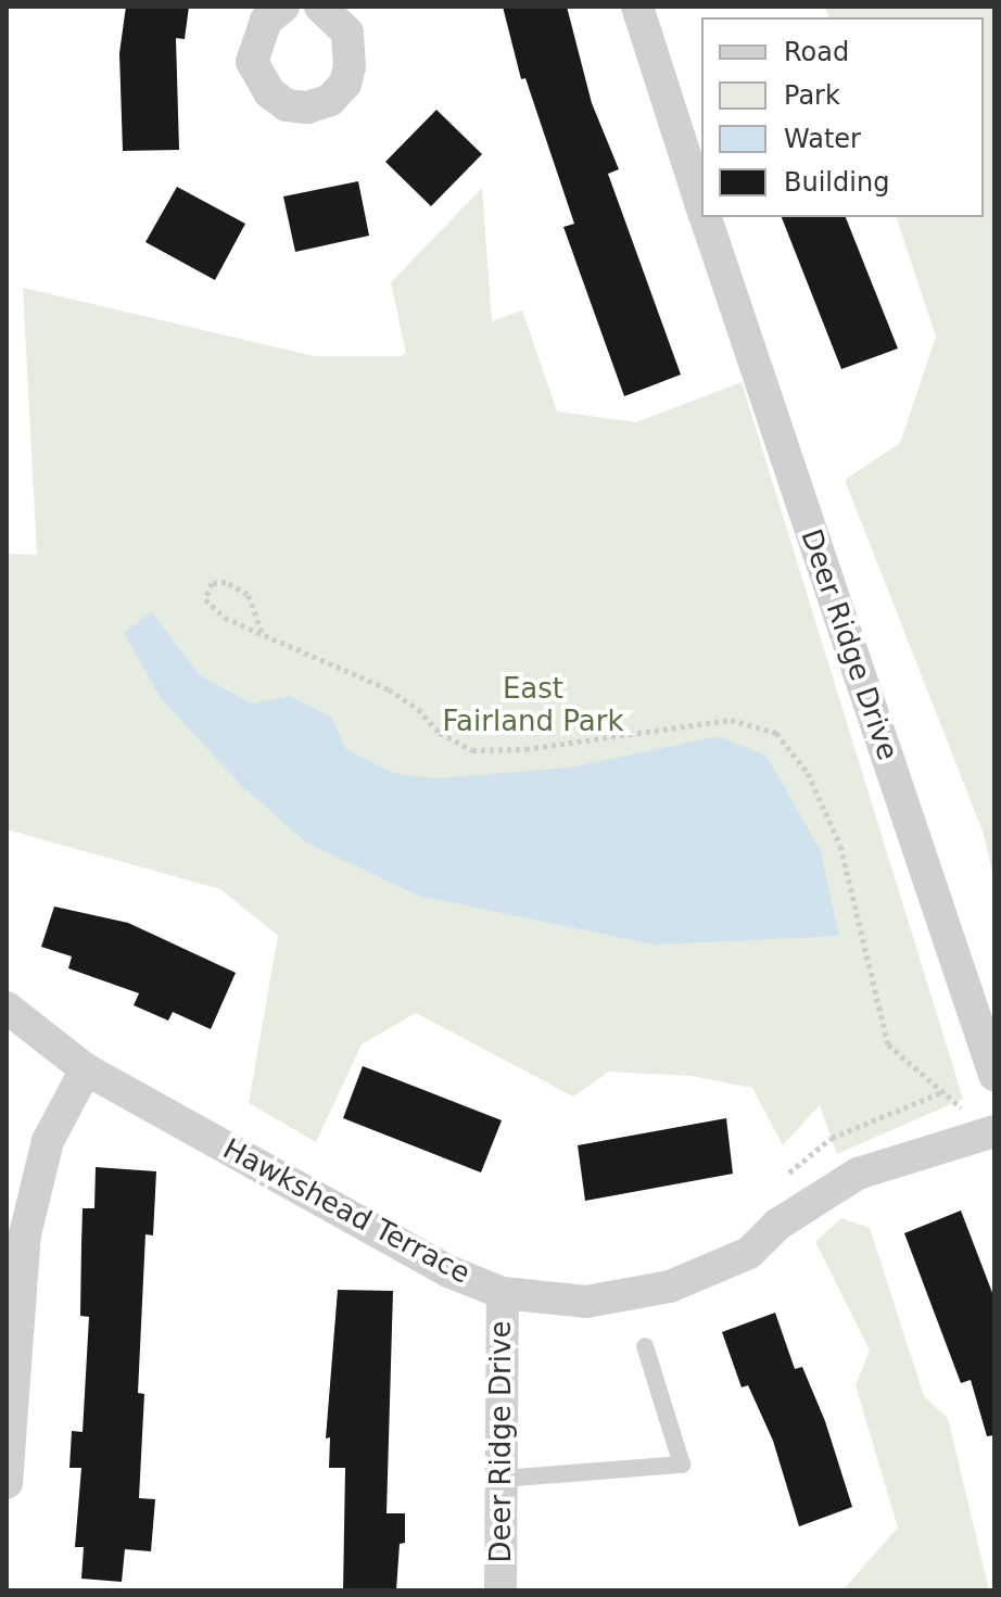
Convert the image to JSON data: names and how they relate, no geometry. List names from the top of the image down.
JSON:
{
  "streets": {
    "street": ["Deer Ridge Drive", "Hawkshead Terrace"]
  },
  "crossings": [
    ["Deer Ridge Drive", "Hawkshead Terrace"]
  ],
  "parks": ["East Fairland Park"],
  "legend": [
    "Road",
    "Park",
    "Water",
    "Building"
  ]
}
